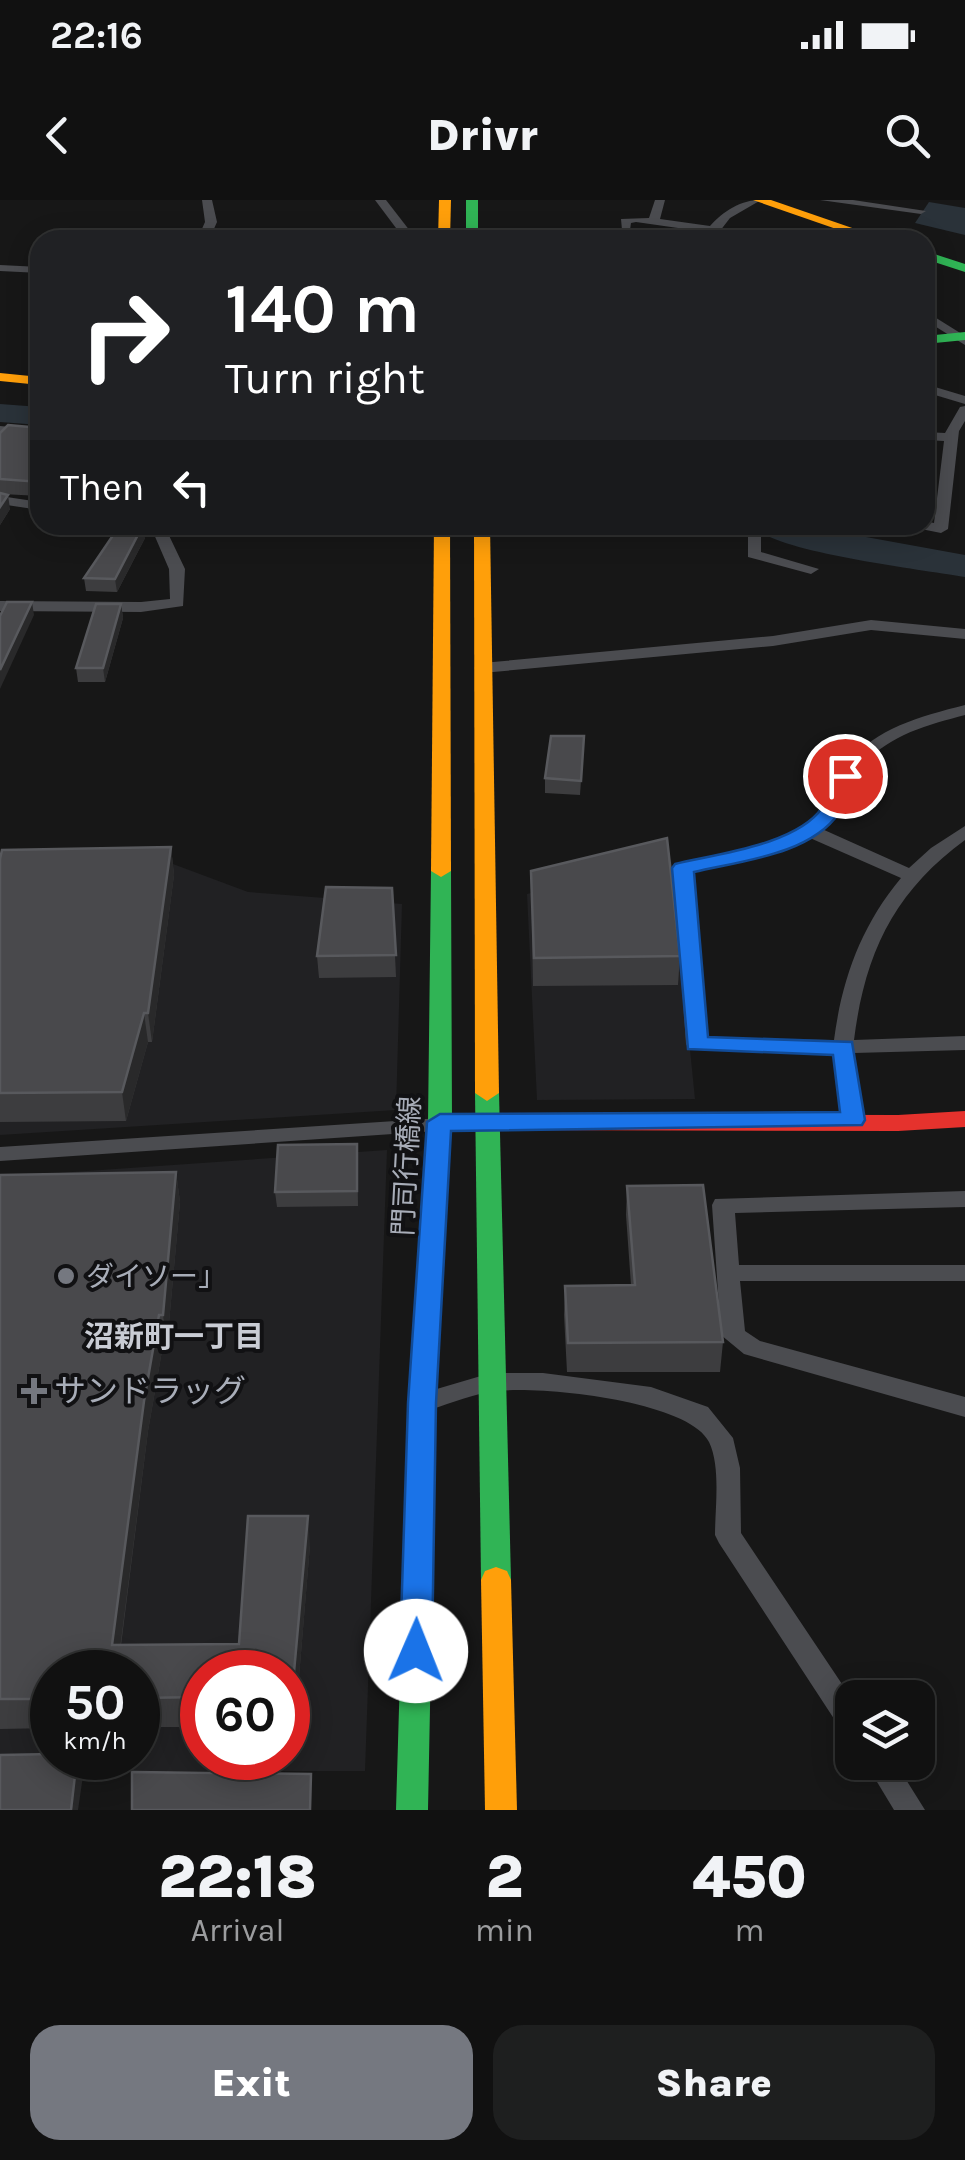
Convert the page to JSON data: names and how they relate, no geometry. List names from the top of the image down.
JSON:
{
  "streets": {
    "main road": ["門司行橋線"]
  },
  "districts": ["沼新町一丁目"],
  "places": {
    "other": ["ダイソー」"],
    "health": ["サンドラッグ"]
  },
  "page": {
    "status": "22:16",
    "header": "Drivr",
    "turn": ["140 m", "Turn right"],
    "then": "Then",
    "speed": "50 km/h",
    "limit": "60",
    "eta": [
      "22:18",
      "Arrival",
      "2",
      "min",
      "450",
      "m"
    ],
    "buttons": ["Exit", "Share"]
  }
}
